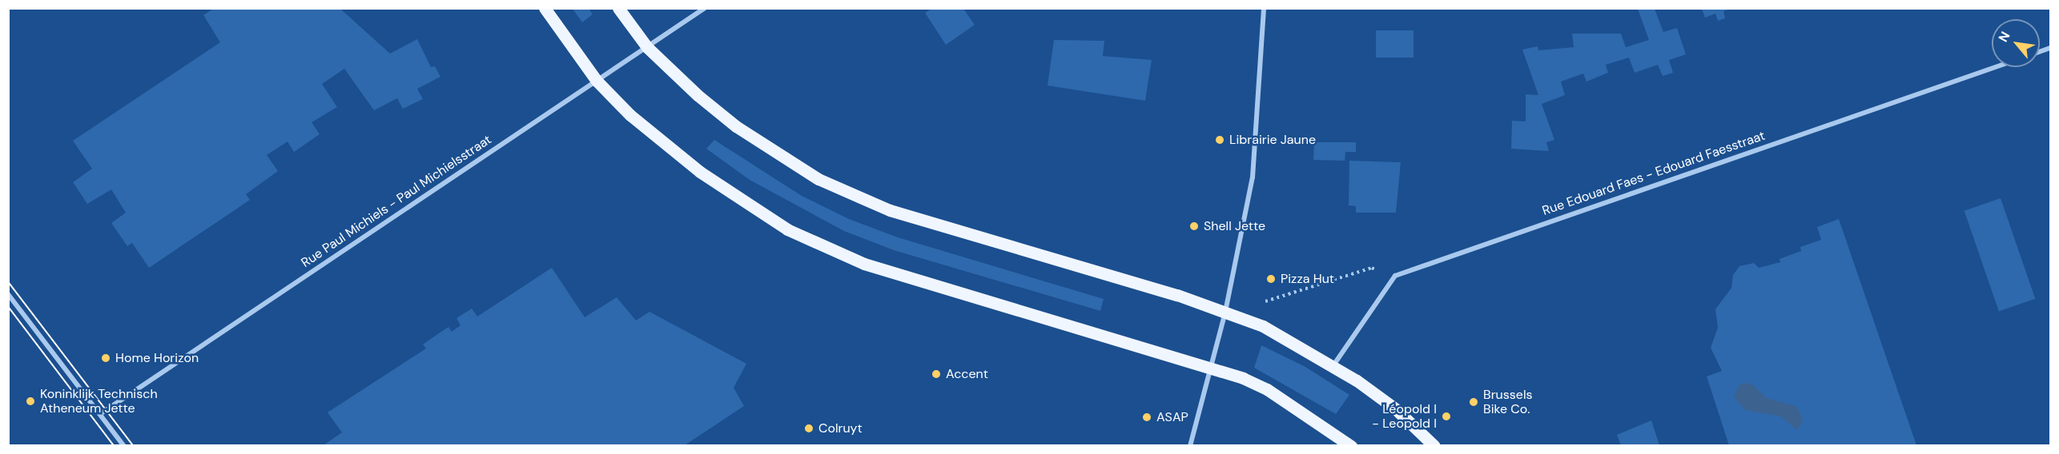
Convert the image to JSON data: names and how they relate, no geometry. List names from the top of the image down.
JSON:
{
  "streets": {
    "street": ["Rue Edouard Faes - Edouard Faesstraat", "Rue Paul Michiels - Paul Michielsstraat"]
  },
  "places": [
    "Librairie Jaune",
    "Shell Jette",
    "Pizza Hut",
    "Home Horizon",
    "Accent",
    "Koninklijk Technisch Atheneum Jette",
    "Brussels Bike Co.",
    "Léopold I - Leopold I",
    "ASAP",
    "Colruyt"
  ],
  "north": "top left"
}
